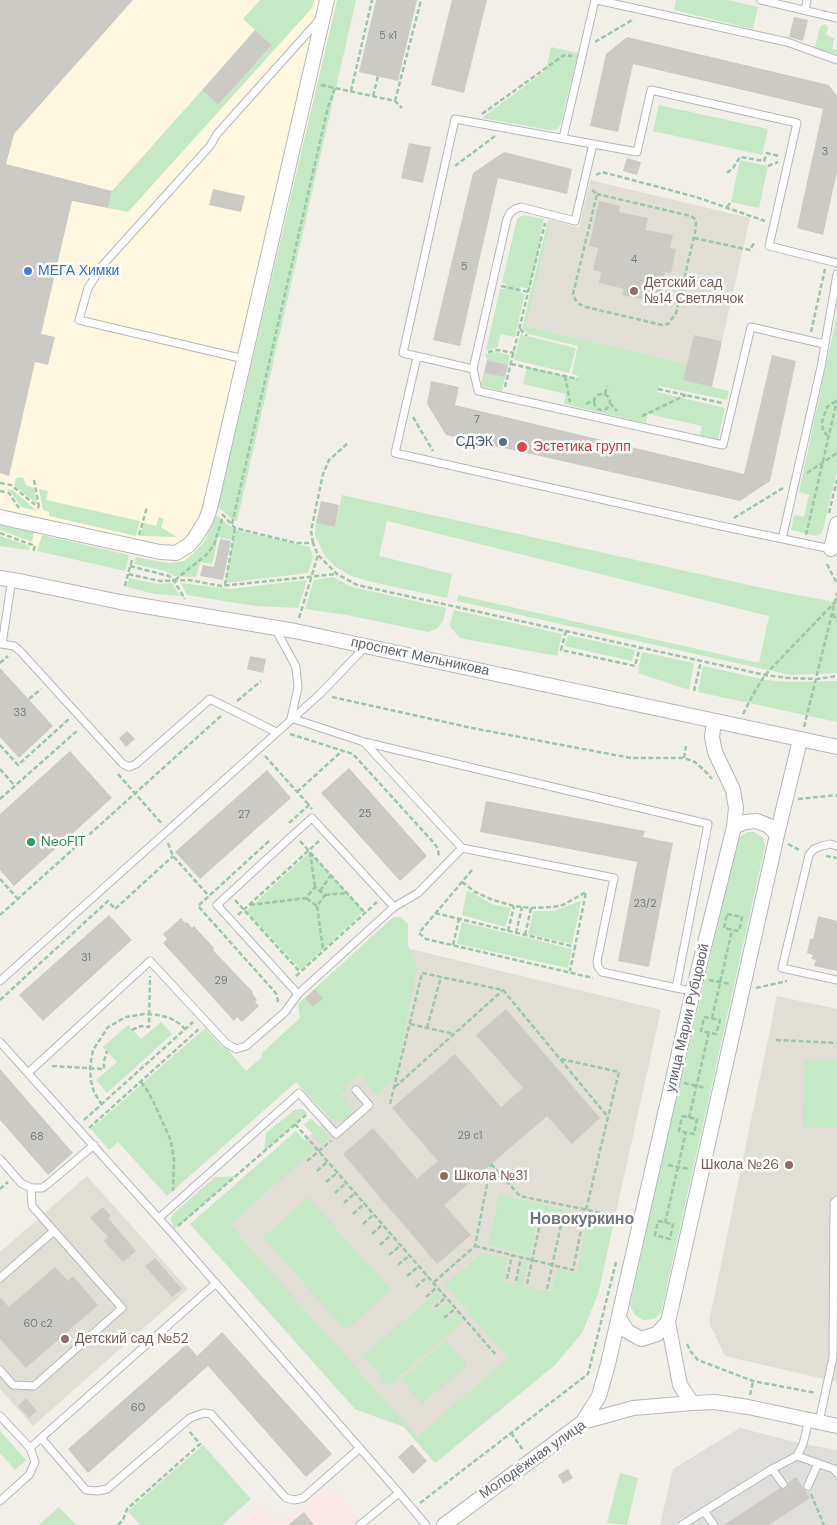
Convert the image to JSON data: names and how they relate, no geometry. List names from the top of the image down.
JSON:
{
  "streets": {
    "street": ["проспект Мельникова", "улица Марии Рубцовой", "Молодёжная улица"]
  },
  "crossings": [
    ["проспект Мельникова", "улица Марии Рубцовой"],
    ["улица Марии Рубцовой", "Молодёжная улица"]
  ],
  "districts": ["Новокуркино"],
  "places": [
    "МЕГА Химки",
    "Детский сад №14 Светлячок",
    "СДЭК",
    "Эстетика групп",
    "NeoFIT",
    "Школа №26",
    "Школа №31",
    "Детский сад №52"
  ],
  "house_numbers": [
    "5 к1",
    "3",
    "4",
    "5",
    "7",
    "33",
    "25",
    "27",
    "23/2",
    "31",
    "29",
    "29 с1",
    "68",
    "60 с2",
    "60"
  ]
}
